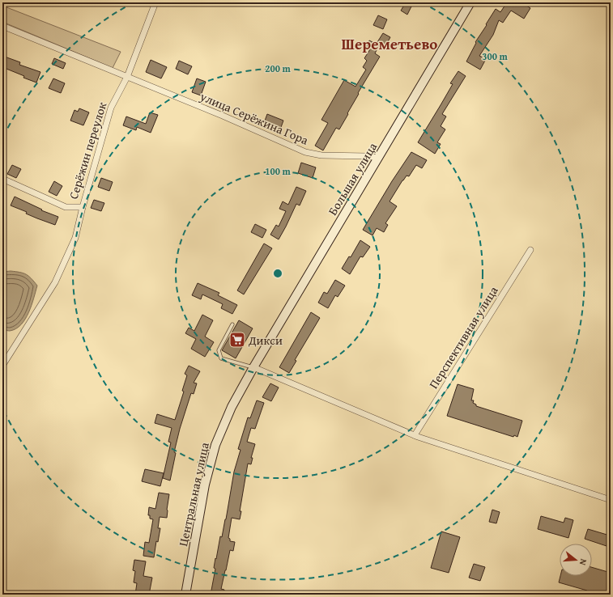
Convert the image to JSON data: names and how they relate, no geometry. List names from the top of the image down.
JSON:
{
  "streets": {
    "street": [
      "улица Серёжина Гора",
      "Серёжин переулок",
      "Большая улица",
      "Перспективная улица",
      "Центральная улица"
    ]
  },
  "crossings": [
    ["улица Серёжина Гора", "Серёжин переулок"],
    ["улица Серёжина Гора", "Большая улица"],
    ["Большая улица", "Центральная улица"]
  ],
  "districts": ["Шереметьево"],
  "places": {
    "supermarket": ["Дикси"]
  },
  "north": "right",
  "rings": ["300 m", "200 m", "100 m"]
}
